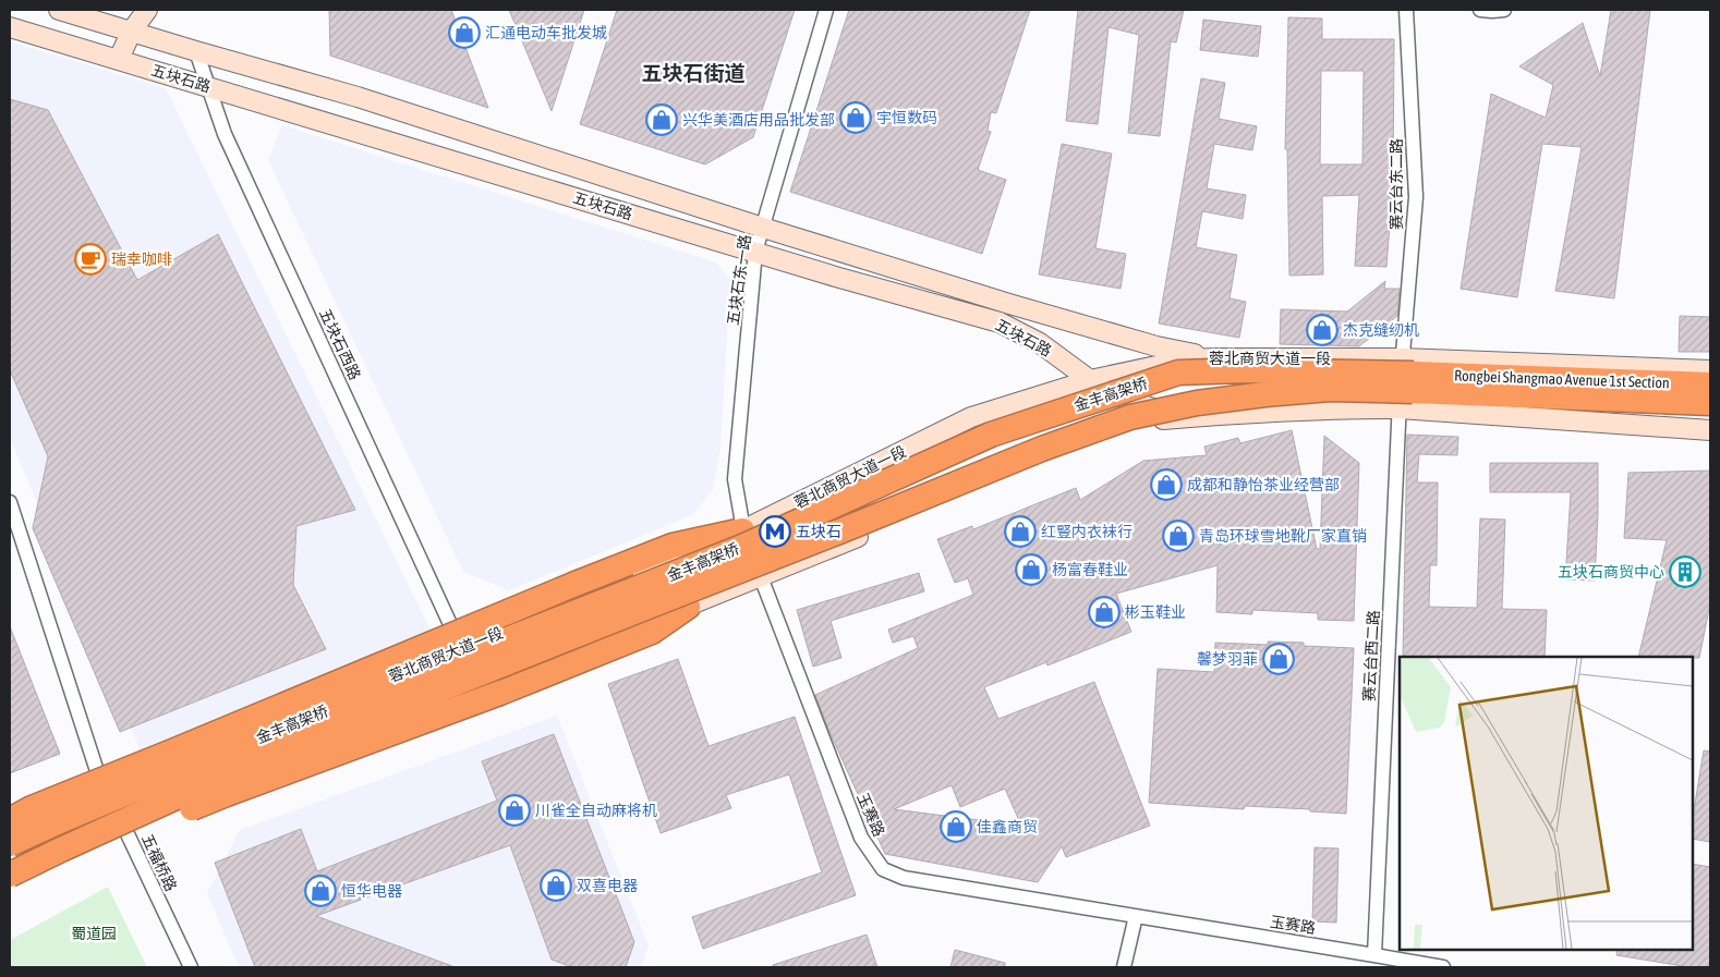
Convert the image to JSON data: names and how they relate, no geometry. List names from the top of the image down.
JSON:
{
  "streets": {
    "highway": ["蓉北商贸大道一段", "Rongbei Shangmao Avenue 1st Section", "金丰高架桥"],
    "main road": ["五块石路"],
    "street": [
      "赛云台东二路",
      "五块石东一路",
      "五块石西路",
      "赛云台西二路",
      "玉赛路",
      "五福桥路"
    ]
  },
  "crossings": [
    ["五块石路", "五块石东一路"],
    ["五块石路", "五块石西路"],
    ["五块石路", "蓉北商贸大道一段"],
    ["赛云台东二路", "蓉北商贸大道一段"],
    ["赛云台东二路", "Rongbei Shangmao Avenue 1st Section"],
    ["赛云台东二路", "金丰高架桥"],
    ["赛云台东二路", "赛云台西二路"],
    ["五块石东一路", "蓉北商贸大道一段"],
    ["五块石东一路", "玉赛路"],
    ["五块石西路", "蓉北商贸大道一段"],
    ["蓉北商贸大道一段", "Rongbei Shangmao Avenue 1st Section"],
    ["蓉北商贸大道一段", "金丰高架桥"],
    ["蓉北商贸大道一段", "赛云台西二路"],
    ["蓉北商贸大道一段", "玉赛路"],
    ["蓉北商贸大道一段", "五福桥路"],
    ["Rongbei Shangmao Avenue 1st Section", "金丰高架桥"],
    ["Rongbei Shangmao Avenue 1st Section", "赛云台西二路"],
    ["金丰高架桥", "赛云台西二路"],
    ["赛云台西二路", "玉赛路"]
  ],
  "districts": ["五块石街道"],
  "parks": ["蜀道园"],
  "places": {
    "shop": [
      "汇通电动车批发城",
      "宇恒数码",
      "兴华美酒店用品批发部",
      "杰克缝纫机",
      "成都和静怡茶业经营部",
      "红豎内衣袜行",
      "青岛环球雪地靴厂家直销",
      "杨富春鞋业",
      "彬玉鞋业",
      "馨梦羽菲",
      "川雀全自动麻将机",
      "佳鑫商贸",
      "双喜电器",
      "恒华电器"
    ],
    "cafe": ["瑞幸咖啡"],
    "metro station": ["五块石"],
    "building": ["五块石商贸中心"]
  }
}
